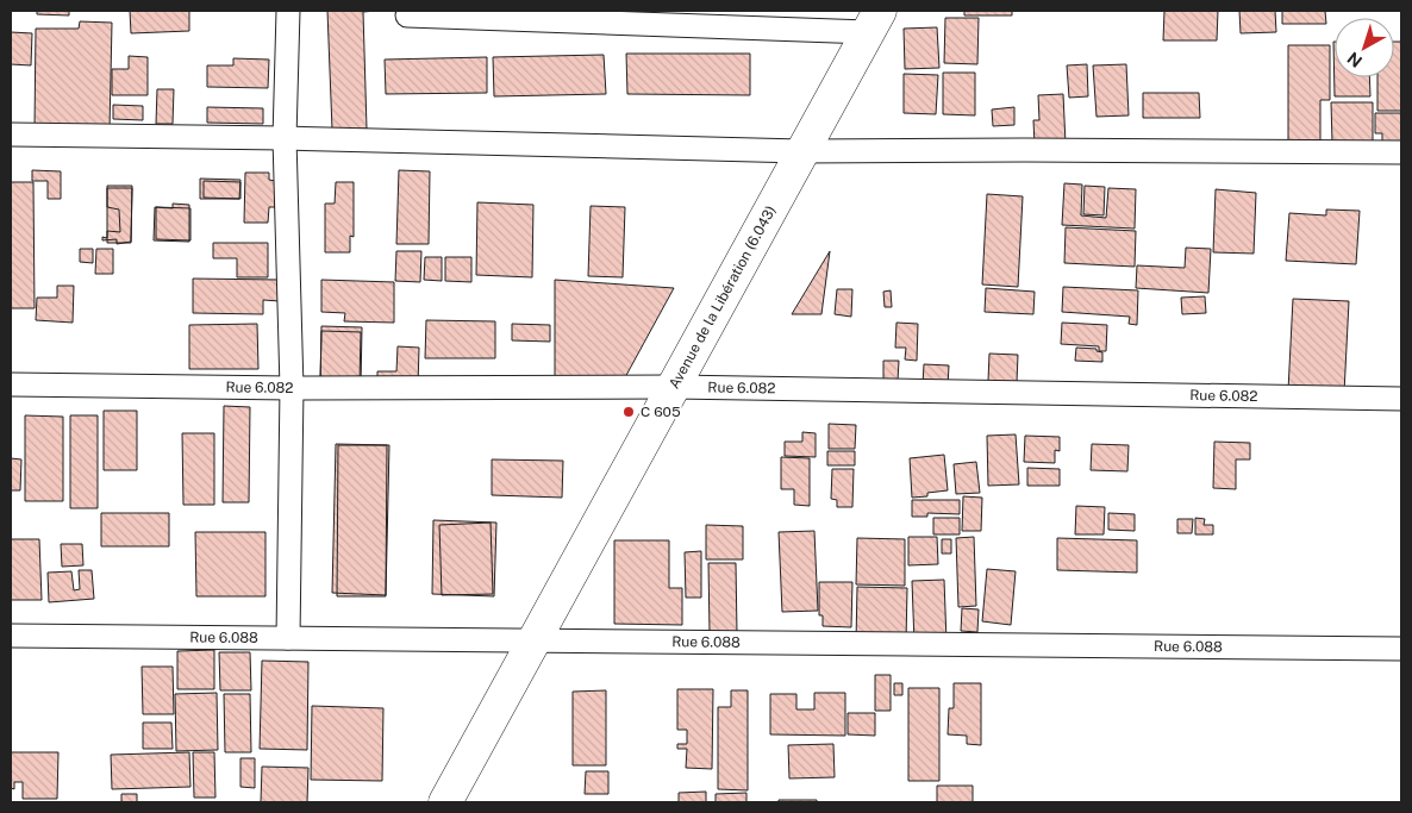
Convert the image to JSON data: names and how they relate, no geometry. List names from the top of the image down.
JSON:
{
  "streets": {
    "main road": ["Avenue de la Libération (6.043)"],
    "street": ["Rue 6.082", "Rue 6.088"]
  },
  "crossings": [
    ["Avenue de la Libération (6.043)", "Rue 6.082"],
    ["Avenue de la Libération (6.043)", "Rue 6.088"]
  ],
  "places": ["C 605"],
  "north": "bottom left"
}
